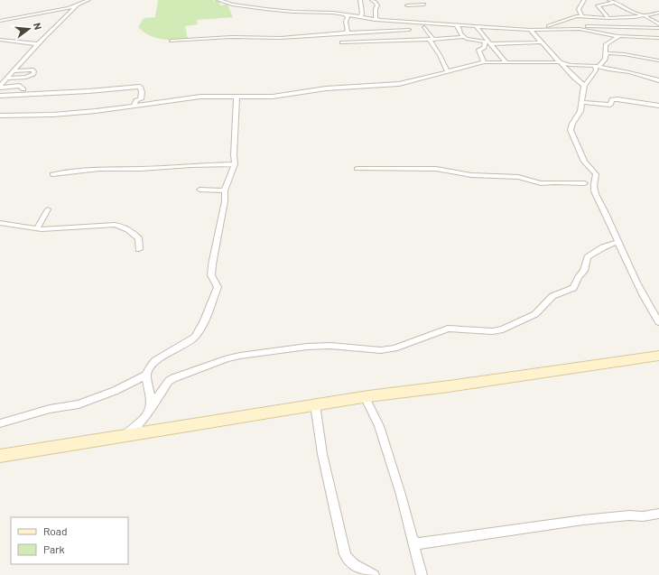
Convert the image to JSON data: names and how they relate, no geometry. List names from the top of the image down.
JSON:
{
  "legend": ["Road", "Park"],
  "north": "right"
}
